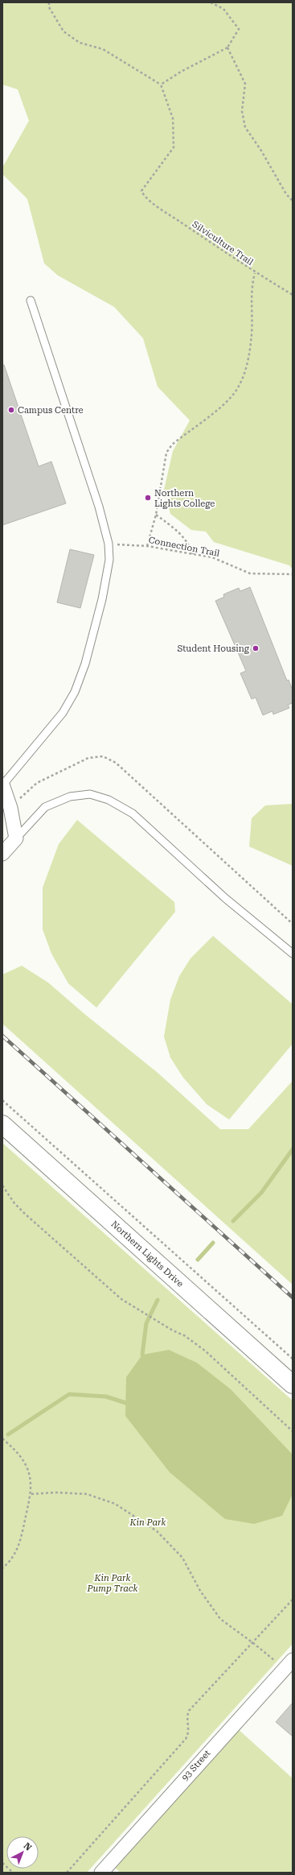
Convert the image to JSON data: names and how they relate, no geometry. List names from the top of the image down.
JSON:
{
  "streets": {
    "main road": ["Northern Lights Drive"],
    "street": ["93 Street"],
    "path": ["Silviculture Trail", "Connection Trail"]
  },
  "crossings": [
    ["Silviculture Trail", "Connection Trail"]
  ],
  "parks": ["Kin Park", "Kin Park Pump Track"],
  "places": ["Campus Centre", "Northern Lights College", "Student Housing"],
  "north": "top right"
}
